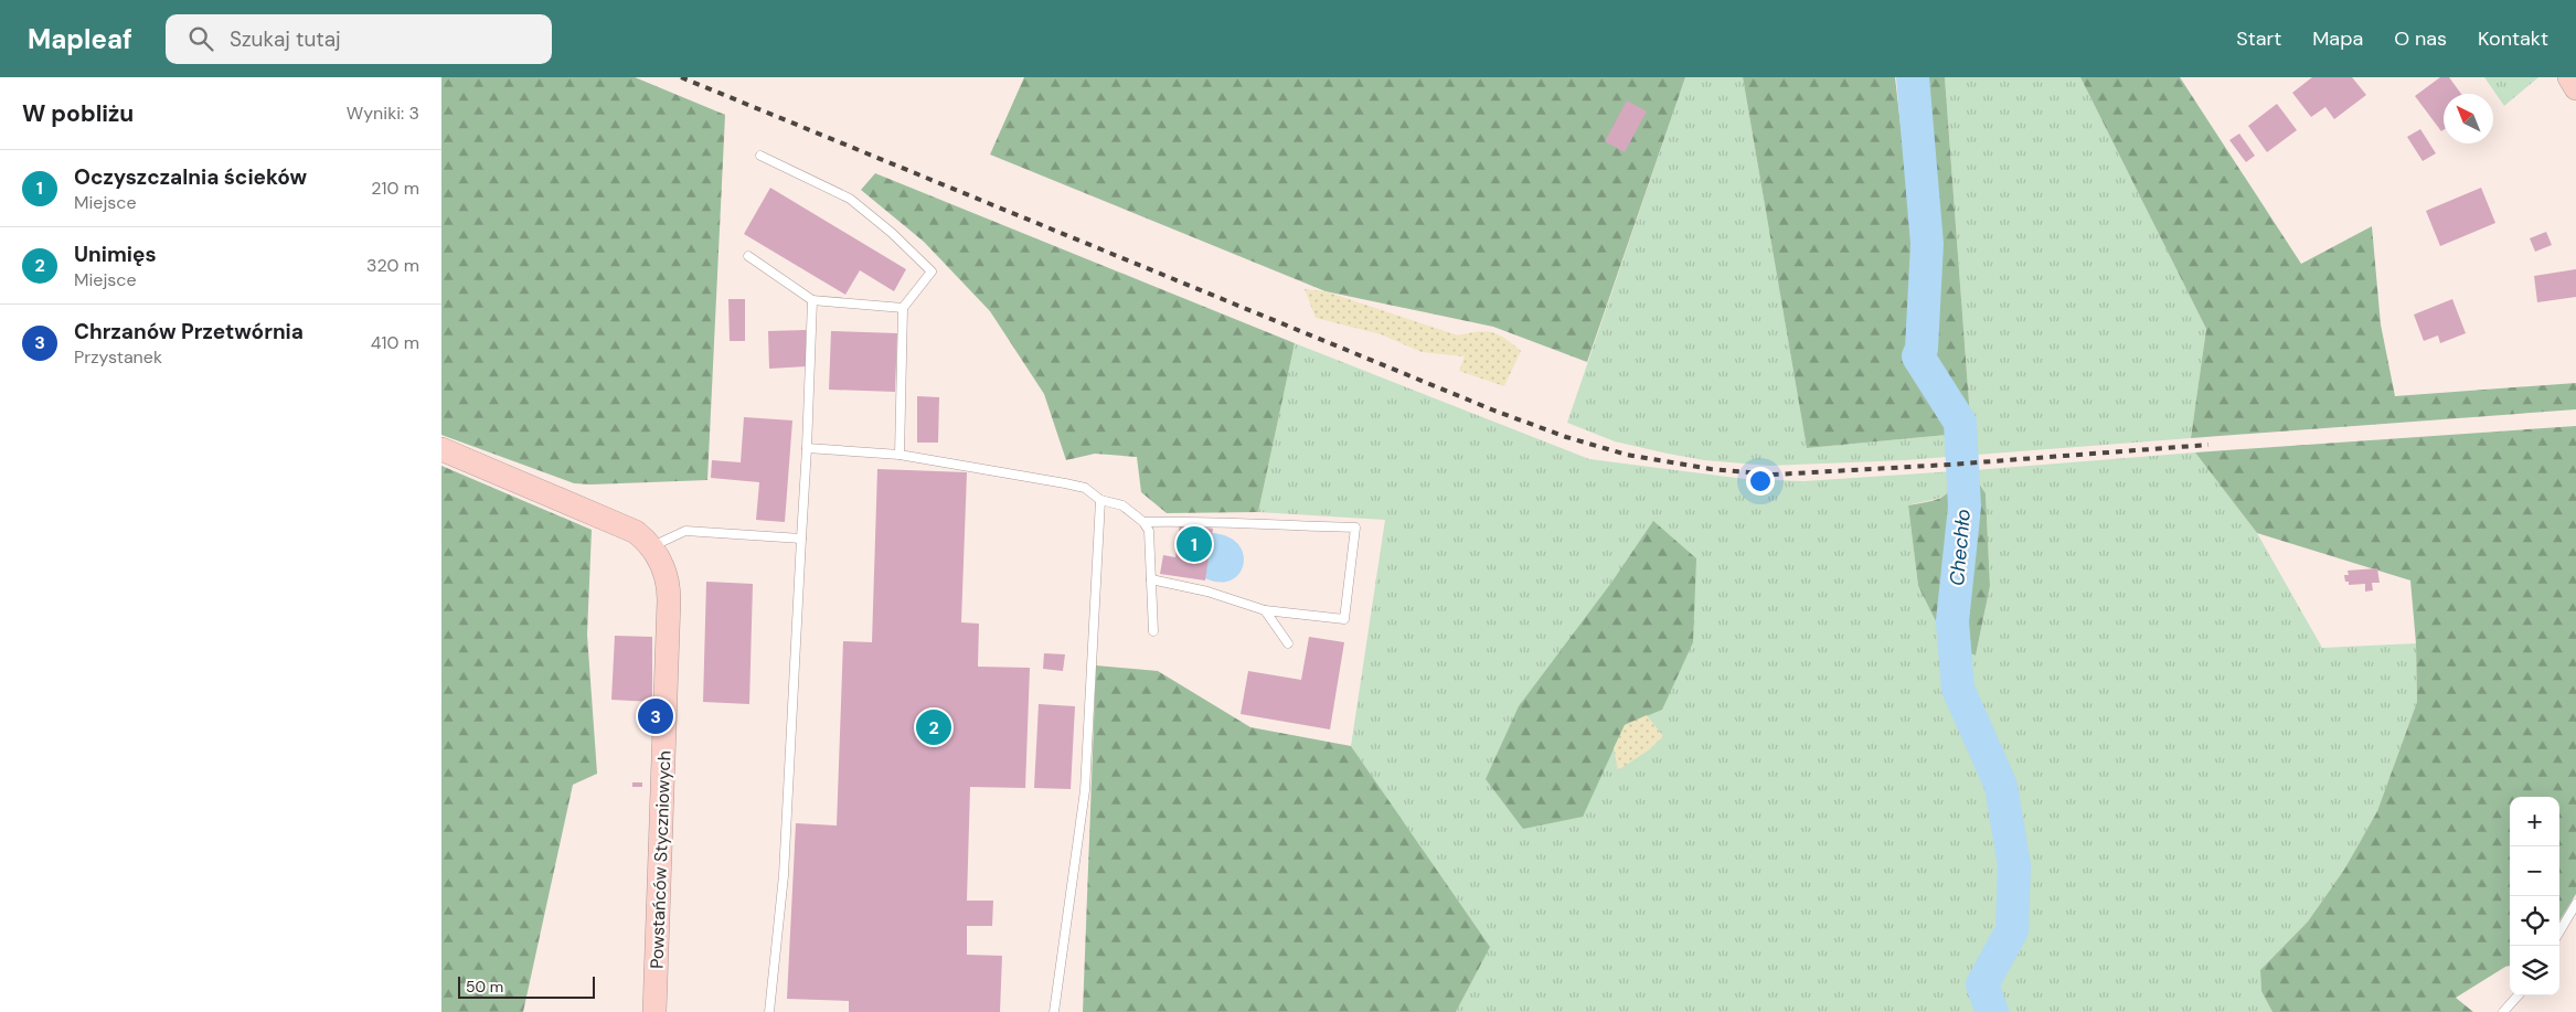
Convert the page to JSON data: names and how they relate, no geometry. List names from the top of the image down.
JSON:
{
  "streets": {
    "street": ["Powstańców Styczniowych"]
  },
  "water": ["Chechło"],
  "scale_bar": "50 m",
  "north": "top left",
  "page": {
    "header": "Mapleaf",
    "search": "Szukaj tutaj",
    "nav": [
      "Start",
      "Mapa",
      "O nas",
      "Kontakt"
    ],
    "heading": ["W pobliżu", "Wyniki: 3"],
    "list": [
      {
        "mark": "1",
        "name": "Oczyszczalnia ścieków",
        "note": "Miejsce",
        "value": "210 m"
      },
      {
        "mark": "2",
        "name": "Unimięs",
        "note": "Miejsce",
        "value": "320 m"
      },
      {
        "mark": "3",
        "name": "Chrzanów Przetwórnia",
        "note": "Przystanek",
        "value": "410 m"
      }
    ],
    "pins": ["1", "3", "2"],
    "map_buttons": ["+", "−"],
    "scale": "50 m"
  }
}
